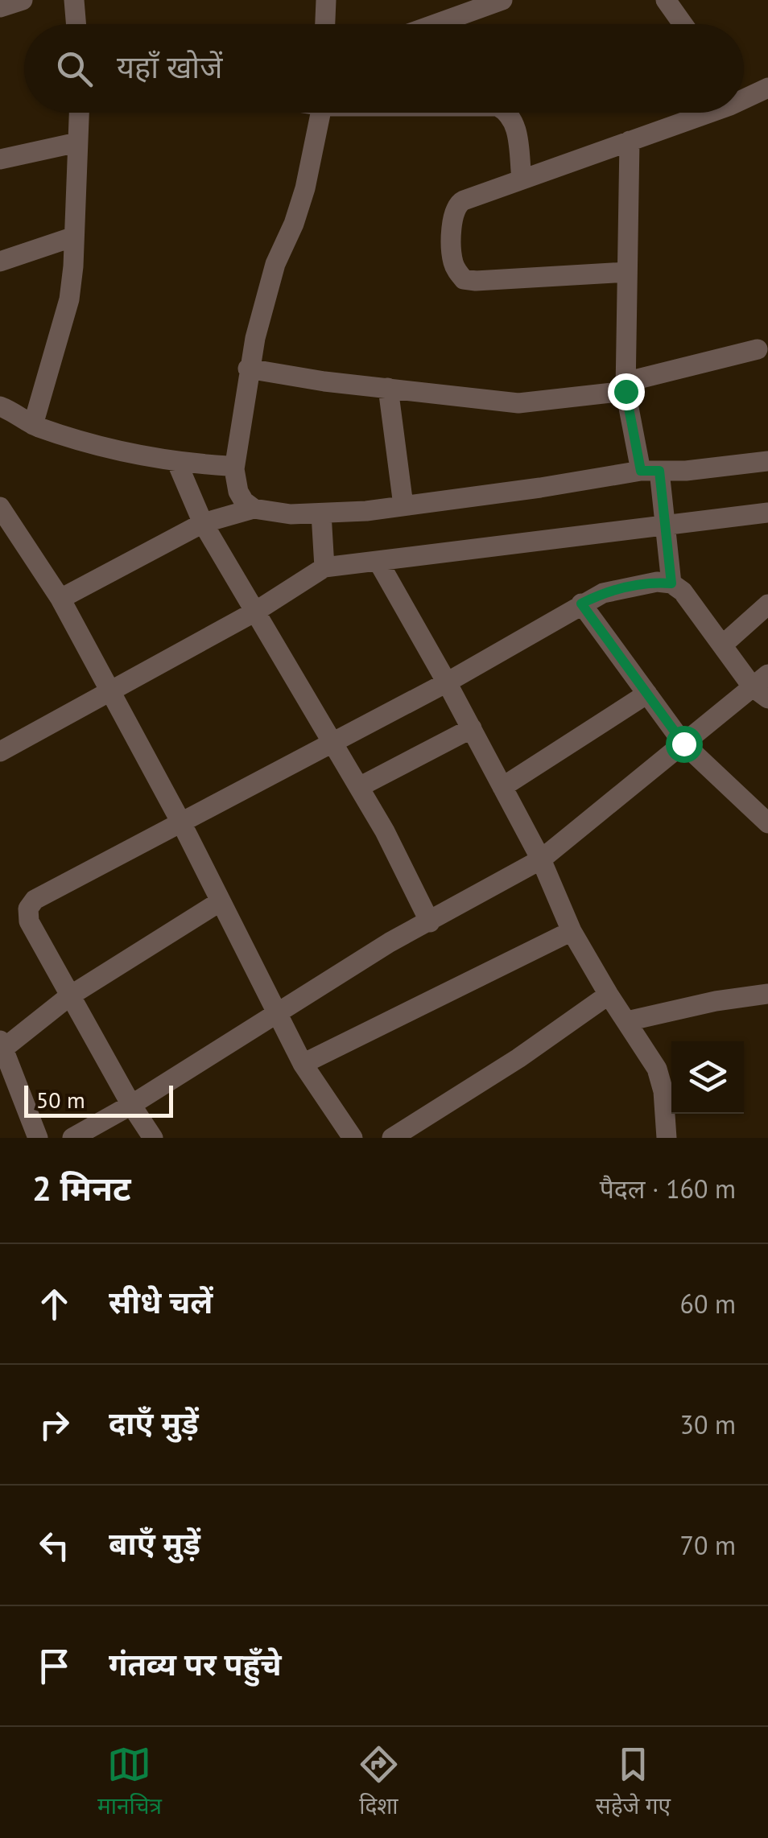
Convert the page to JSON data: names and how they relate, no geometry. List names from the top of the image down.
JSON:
{
  "scale_bar": "50 m",
  "page": {
    "search": "यहाँ खोजें",
    "scale": "50 m",
    "heading": ["2 मिनट", "पैदल · 160 m"],
    "list": [
      ["सीधे चलें", "60 m"],
      ["दाएँ मुड़ें", "30 m"],
      ["बाएँ मुड़ें", "70 m"],
      "गंतव्य पर पहुँचे"
    ],
    "nav": ["मानचित्र", "दिशा", "सहेजे गए"]
  }
}
